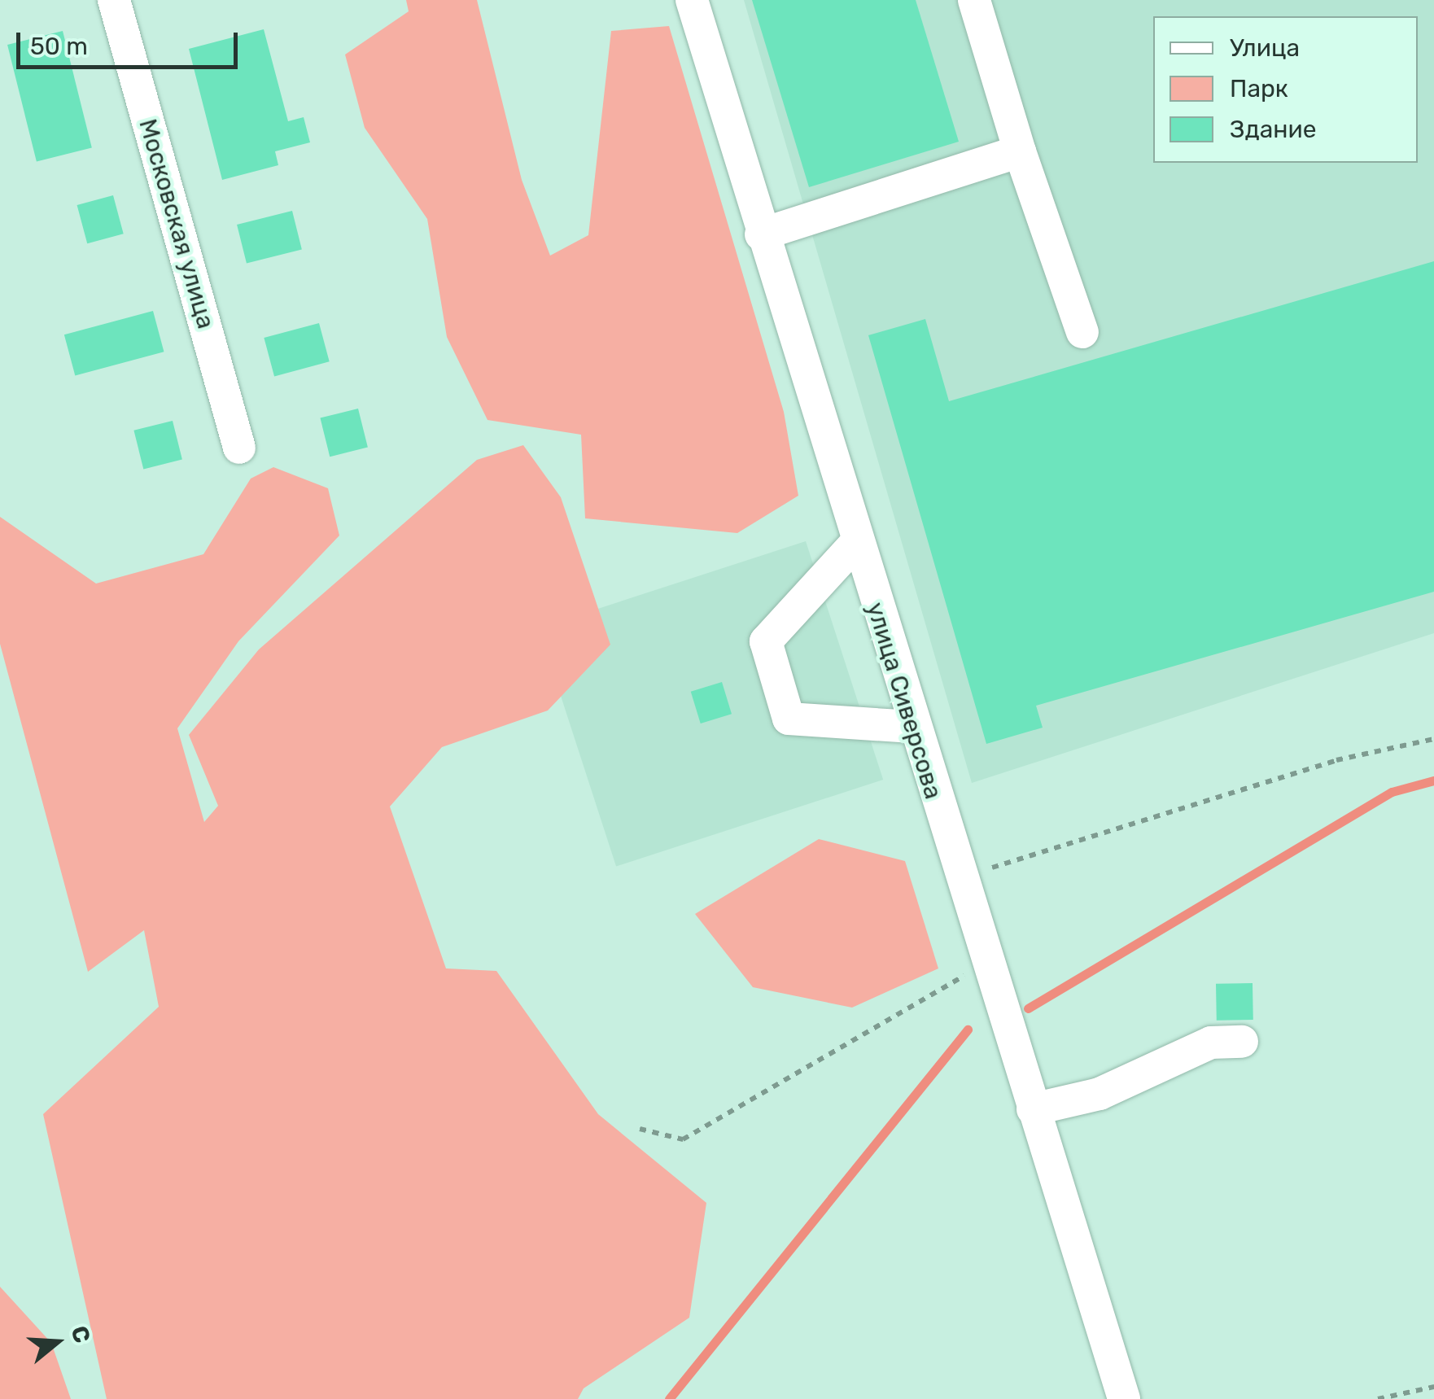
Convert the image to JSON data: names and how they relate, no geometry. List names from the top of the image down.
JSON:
{
  "streets": {
    "street": ["Московская улица", "улица Сиверсова"]
  },
  "legend": ["Улица", "Парк", "Здание"],
  "scale_bar": "50 m",
  "north": "right"
}
